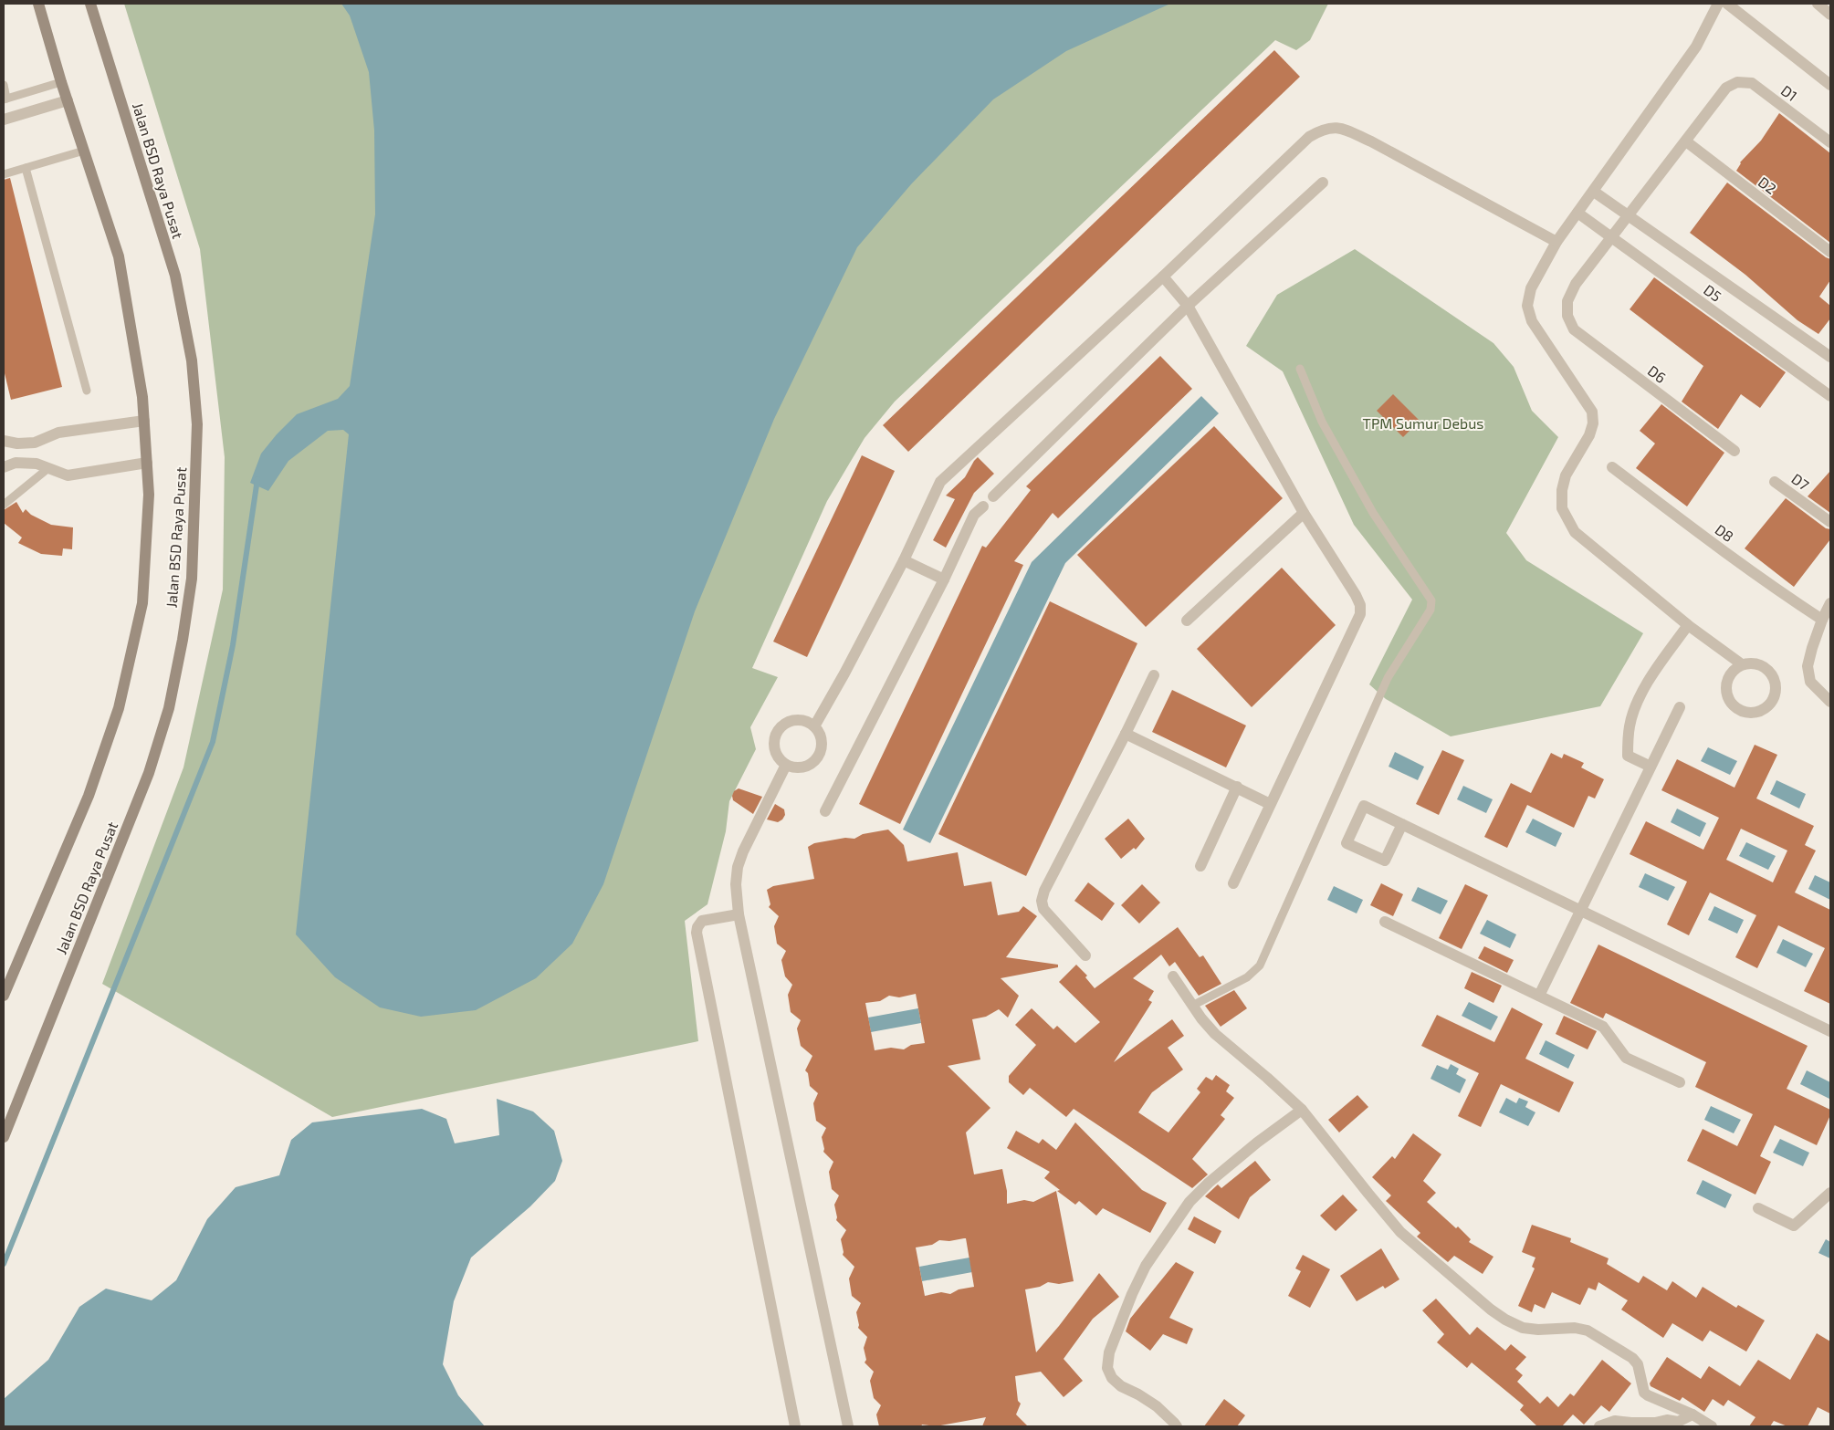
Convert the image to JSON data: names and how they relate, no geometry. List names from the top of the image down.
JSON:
{
  "streets": {
    "main road": ["Jalan BSD Raya Pusat"],
    "street": [
      "D1",
      "D2",
      "D5",
      "D6",
      "D7",
      "D8"
    ]
  },
  "crossings": [
    ["D1", "D2"],
    ["D5", "D6"]
  ],
  "parks": ["TPM Sumur Debus"]
}
